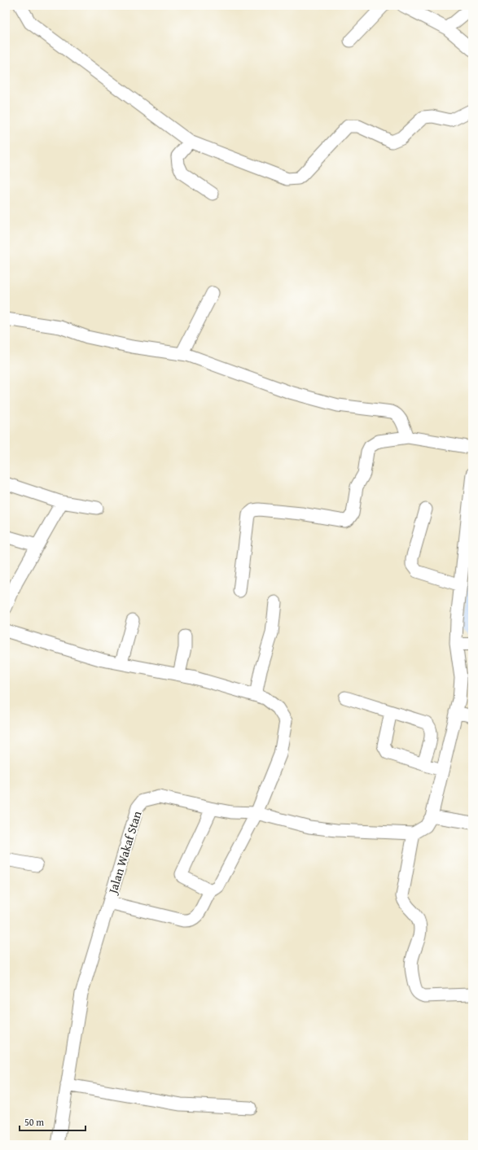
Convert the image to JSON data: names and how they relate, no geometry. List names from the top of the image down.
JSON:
{
  "streets": {
    "street": ["Jalan Wakaf Stan"]
  },
  "scale_bar": "50 m"
}
